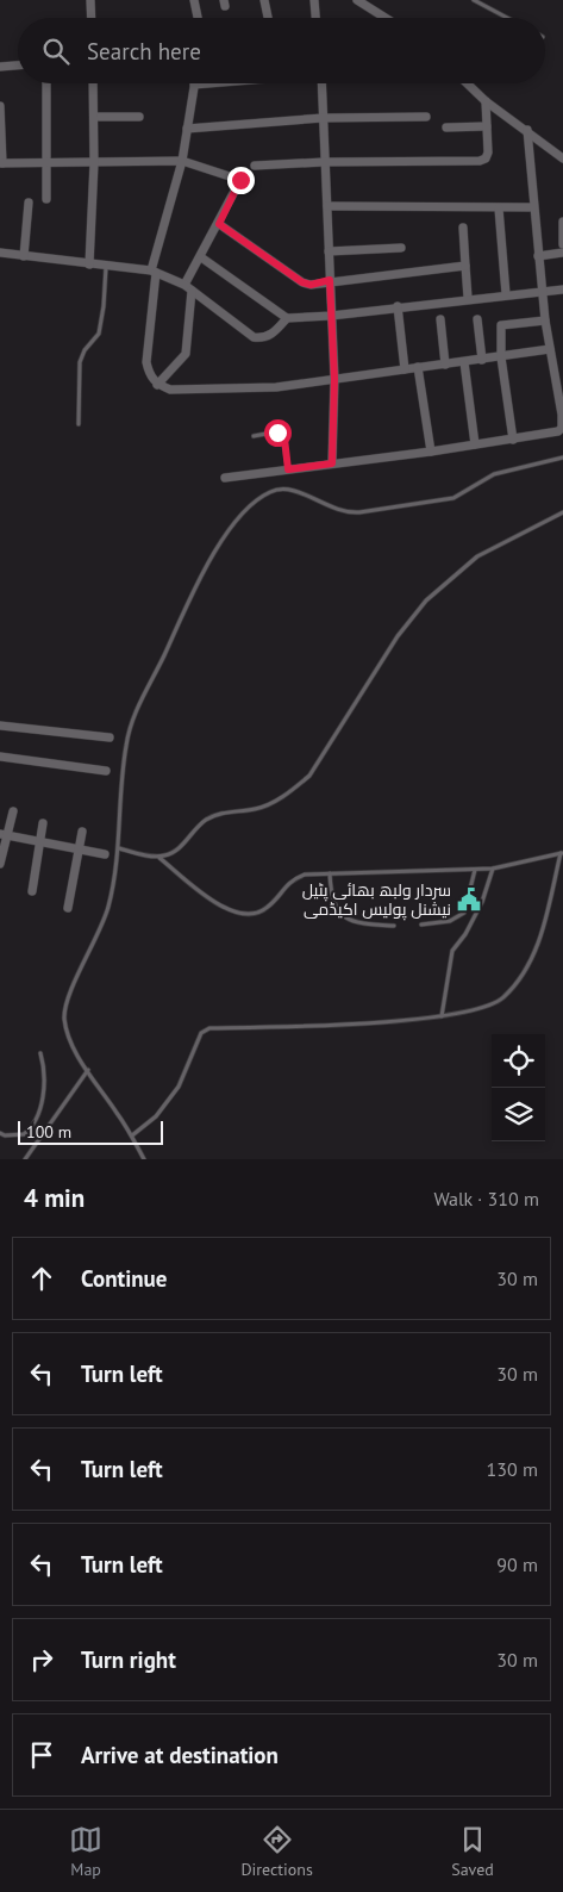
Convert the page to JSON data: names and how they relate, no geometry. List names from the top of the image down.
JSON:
{
  "places": {
    "public building": ["سردار ولبھ بھائی پٹیل نیشنل پولیس اکیڈمی"]
  },
  "scale_bar": "100 m",
  "page": {
    "search": "Search here",
    "scale": "100 m",
    "heading": ["4 min", "Walk · 310 m"],
    "list": [
      ["Continue", "30 m"],
      ["Turn left", "30 m"],
      ["Turn left", "130 m"],
      ["Turn left", "90 m"],
      ["Turn right", "30 m"],
      "Arrive at destination"
    ],
    "nav": ["Map", "Directions", "Saved"]
  }
}
